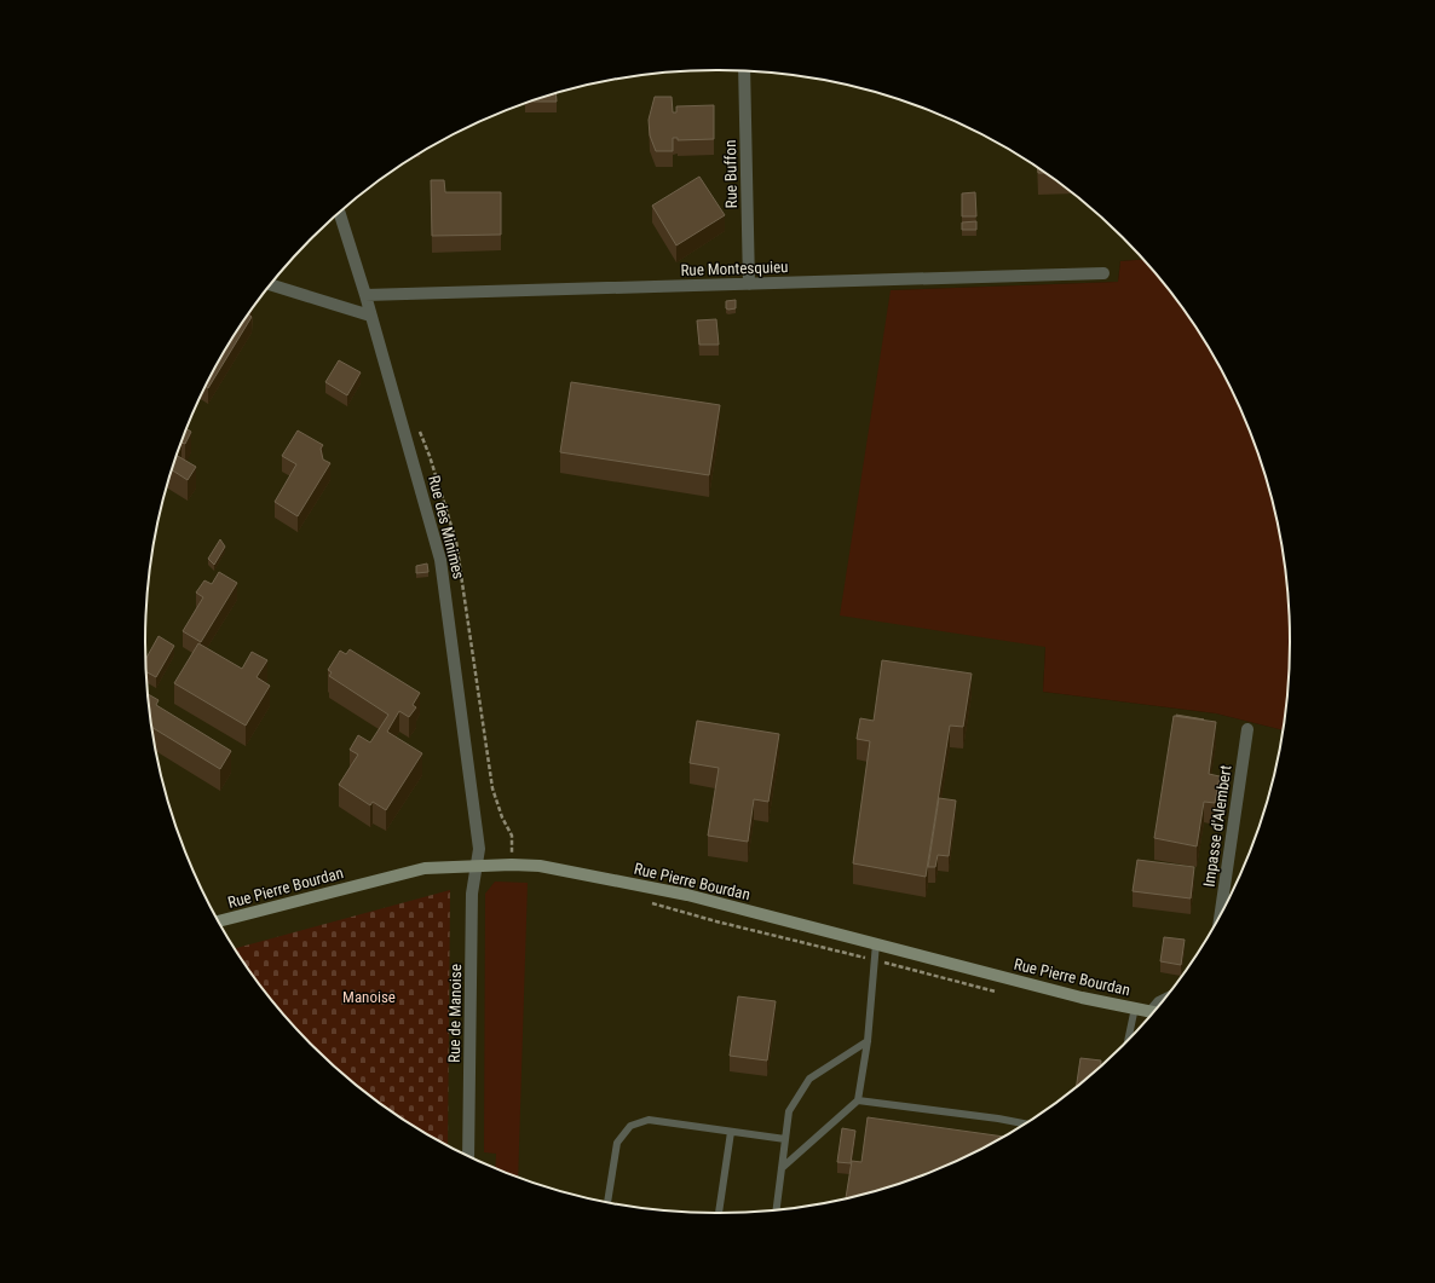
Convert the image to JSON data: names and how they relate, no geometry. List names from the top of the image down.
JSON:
{
  "streets": {
    "street": [
      "Rue Buffon",
      "Rue Montesquieu",
      "Rue des Minimes",
      "Impasse d'Alembert",
      "Rue Pierre Bourdan",
      "Rue de Manoise"
    ]
  },
  "crossings": [
    ["Rue Buffon", "Rue Montesquieu"],
    ["Rue Montesquieu", "Rue des Minimes"],
    ["Rue des Minimes", "Rue Pierre Bourdan"],
    ["Rue des Minimes", "Rue de Manoise"],
    ["Rue Pierre Bourdan", "Rue de Manoise"]
  ],
  "parks": ["Manoise"]
}
